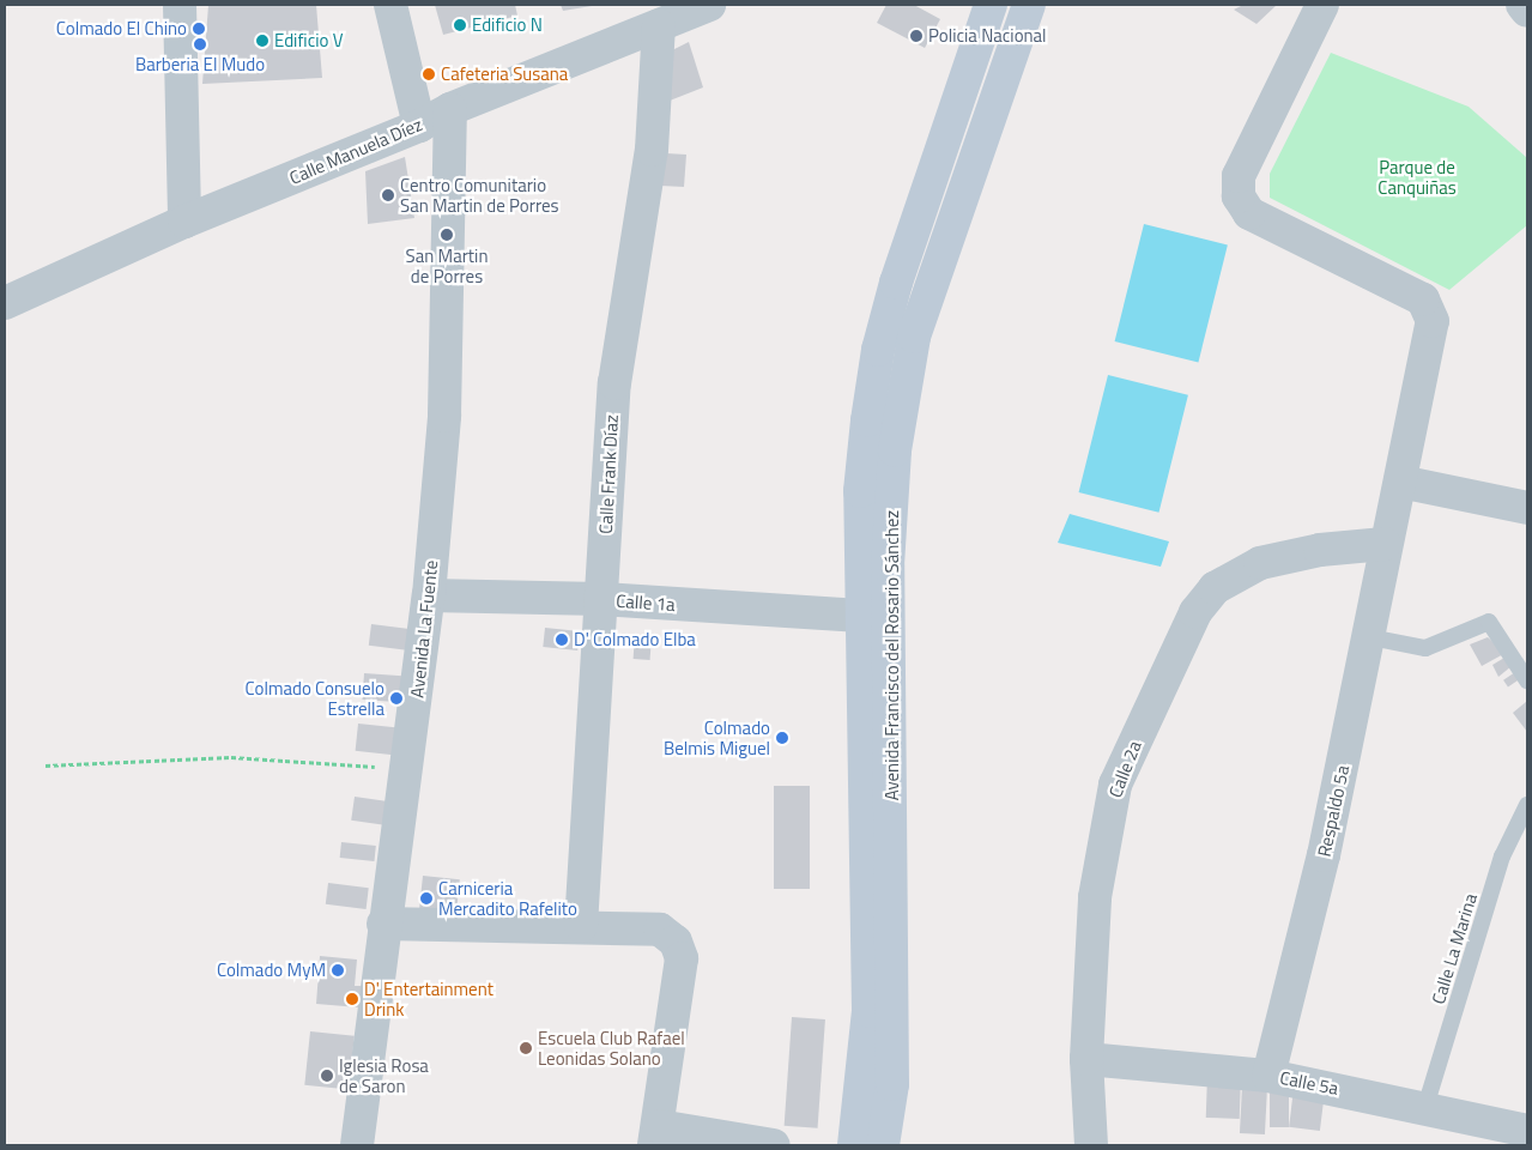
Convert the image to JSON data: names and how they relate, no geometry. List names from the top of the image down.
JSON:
{
  "streets": {
    "main road": ["Avenida Francisco del Rosario Sánchez"],
    "street": [
      "Calle Manuela Díez",
      "Calle Frank Díaz",
      "Calle 1a",
      "Avenida La Fuente",
      "Calle 2a",
      "Respaldo 5a",
      "Calle 5a"
    ],
    "lane": ["Calle La Marina"]
  },
  "crossings": [
    ["Calle Manuela Díez", "Calle Frank Díaz"],
    ["Calle Manuela Díez", "Avenida La Fuente"],
    ["Calle Frank Díaz", "Calle 1a"],
    ["Calle 1a", "Avenida La Fuente"],
    ["Calle 1a", "Avenida Francisco del Rosario Sánchez"],
    ["Calle 2a", "Respaldo 5a"],
    ["Calle 2a", "Calle 5a"],
    ["Respaldo 5a", "Calle 5a"],
    ["Calle La Marina", "Calle 5a"]
  ],
  "parks": ["Parque de Canquiñas"],
  "places": [
    "Edificio N",
    "Colmado El Chino",
    "Policia Nacional",
    "Edificio V",
    "Barberia El Mudo",
    "Cafeteria Susana",
    "Centro Comunitario San Martin de Porres",
    "San Martin de Porres",
    "D' Colmado Elba",
    "Colmado Consuelo Estrella",
    "Colmado Belmis Miguel",
    "Carniceria Mercadito Rafelito",
    "Colmado MyM",
    "D' Entertainment Drink",
    "Escuela Club Rafael Leonidas Solano",
    "Iglesia Rosa de Saron"
  ]
}
